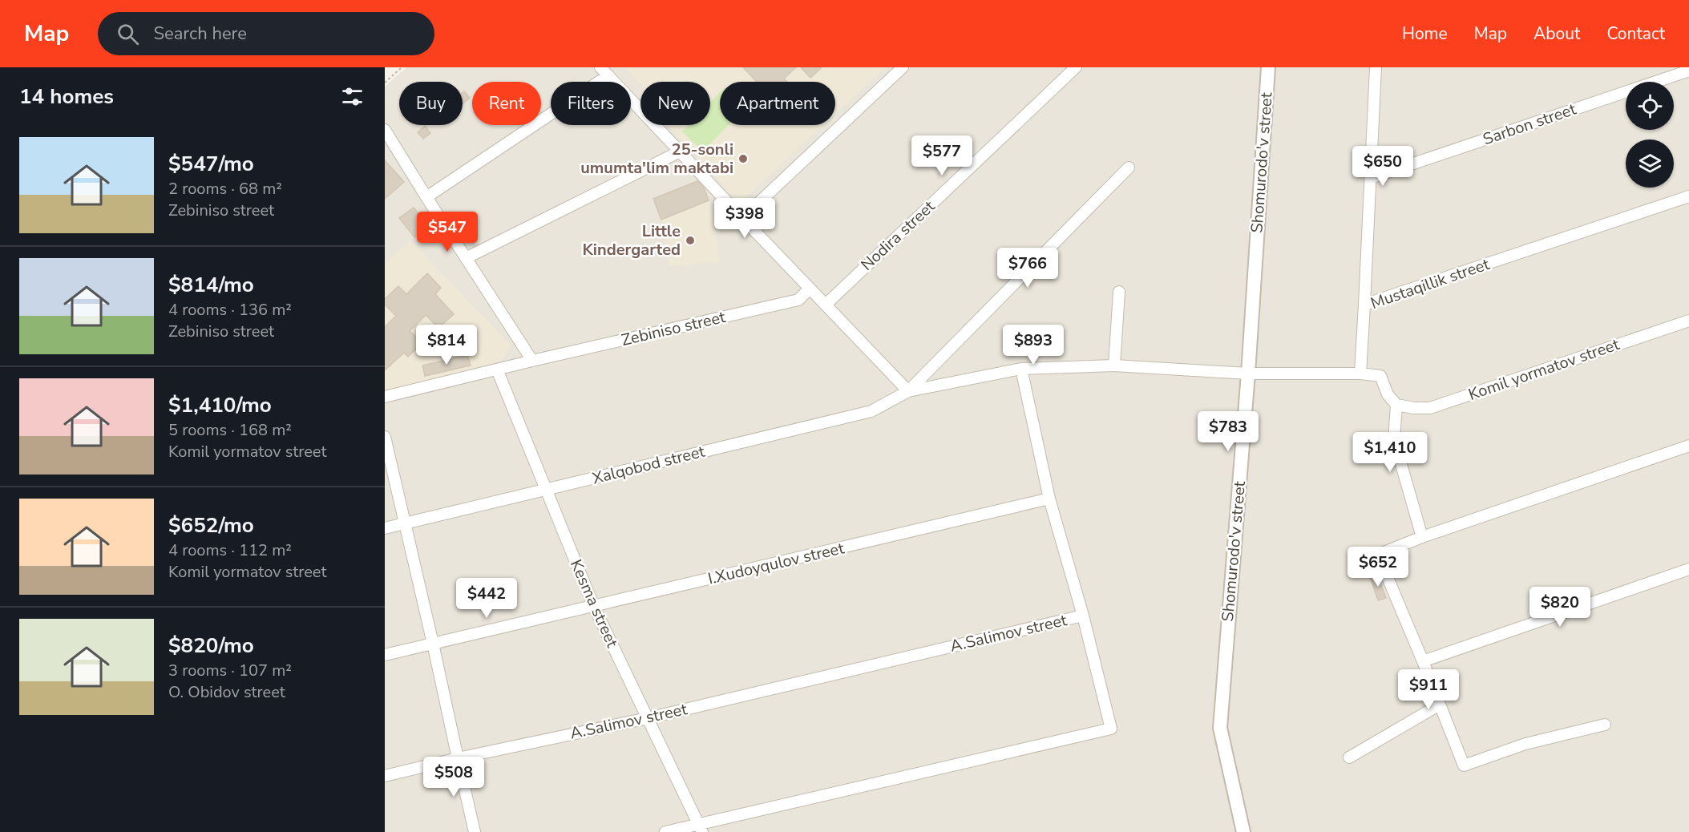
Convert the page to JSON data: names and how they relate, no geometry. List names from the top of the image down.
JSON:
{
  "streets": {
    "street": [
      "Sarbon street",
      "Shomurodo'v street",
      "Nodira street",
      "Mustaqillik street",
      "Zebiniso street",
      "Komil yormatov street",
      "Хalqobod street",
      "I.Хudoyqulov street",
      "Kesma street",
      "A.Salimov street"
    ]
  },
  "crossings": [
    ["Zebiniso street", "Kesma street"],
    ["Хalqobod street", "Kesma street"],
    ["I.Хudoyqulov street", "Kesma street"],
    ["Kesma street", "A.Salimov street"]
  ],
  "places": ["25-sonli umumta'lim maktabi", "Little Kindergarted"],
  "page": {
    "header": "Map",
    "search": "Search here",
    "nav": [
      "Home",
      "Map",
      "About",
      "Contact"
    ],
    "heading": "14 homes",
    "chip": [
      "Buy",
      "Rent",
      "Filters",
      "New",
      "Apartment"
    ],
    "list": [
      {
        "name": "$547/mo",
        "note": "2 rooms · 68 m² · Zebiniso street"
      },
      {
        "name": "$814/mo",
        "note": "4 rooms · 136 m² · Zebiniso street"
      },
      {
        "name": "$1,410/mo",
        "note": "5 rooms · 168 m² · Komil yormatov street"
      },
      {
        "name": "$652/mo",
        "note": "4 rooms · 112 m² · Komil yormatov street"
      },
      {
        "name": "$820/mo",
        "note": "3 rooms · 107 m² · O. Obidov street"
      }
    ],
    "price": [
      "$577",
      "$650",
      "$398",
      "$547",
      "$766",
      "$814",
      "$893",
      "$783",
      "$1,410",
      "$652",
      "$442",
      "$820",
      "$911",
      "$508"
    ]
  }
}
